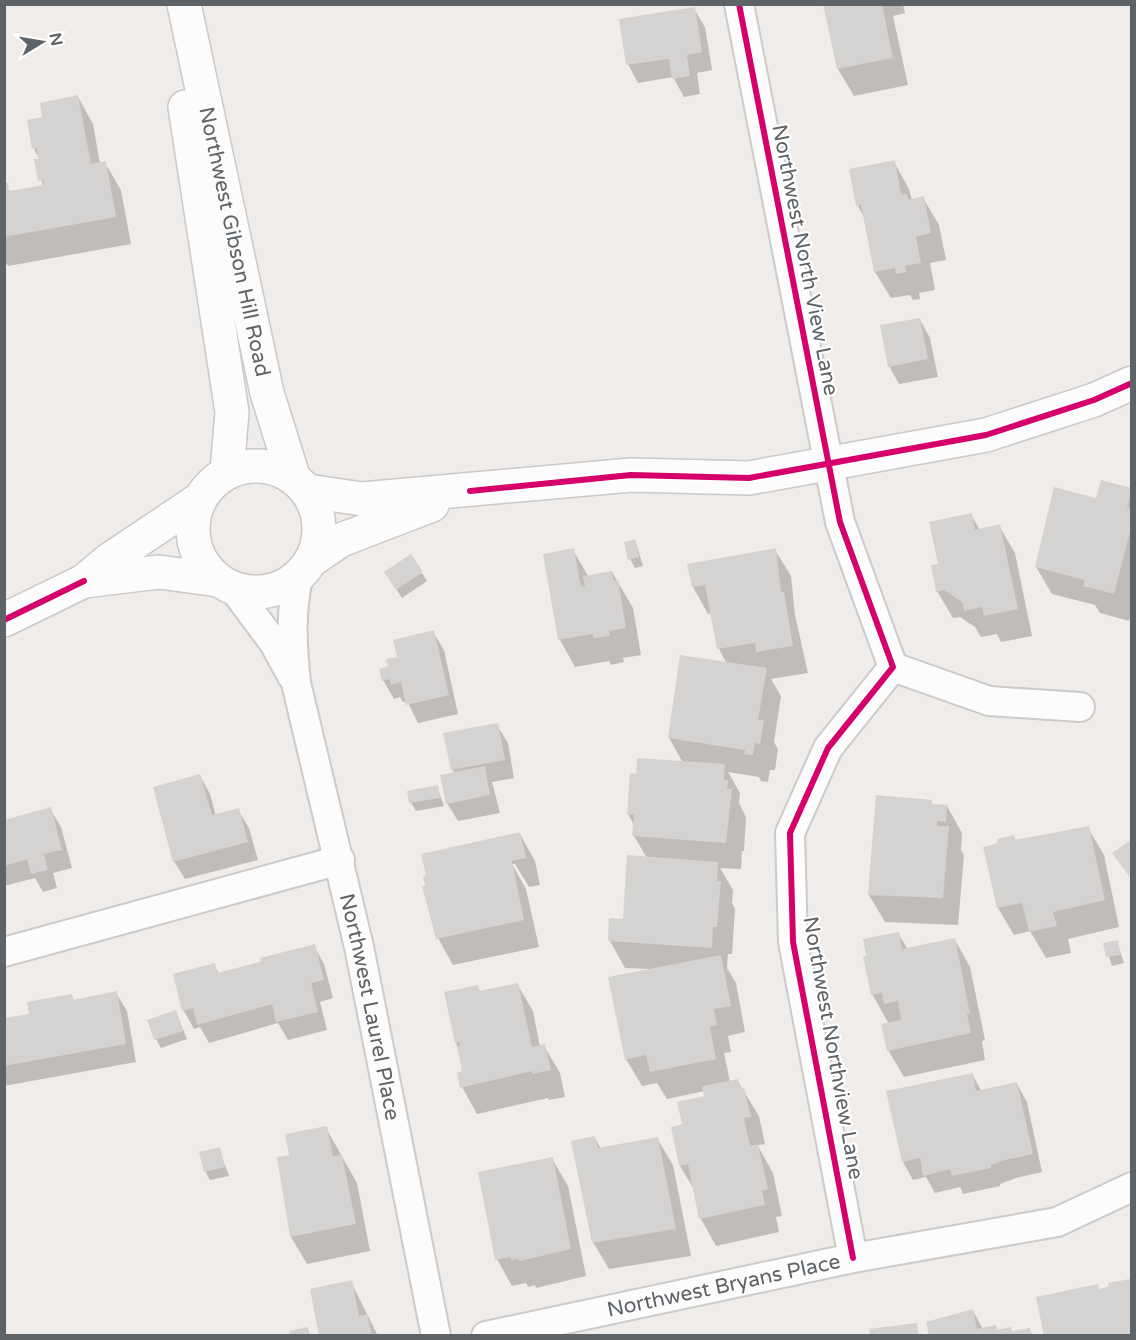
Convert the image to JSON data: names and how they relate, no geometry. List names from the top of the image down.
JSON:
{
  "streets": {
    "main road": ["Northwest Gibson Hill Road"],
    "street": [
      "Northwest North View Lane",
      "Northwest Laurel Place",
      "Northwest Northview Lane",
      "Northwest Bryans Place"
    ]
  },
  "crossings": [
    ["Northwest Gibson Hill Road", "Northwest Laurel Place"],
    ["Northwest North View Lane", "Northwest Northview Lane"],
    ["Northwest Northview Lane", "Northwest Bryans Place"]
  ],
  "north": "right"
}
